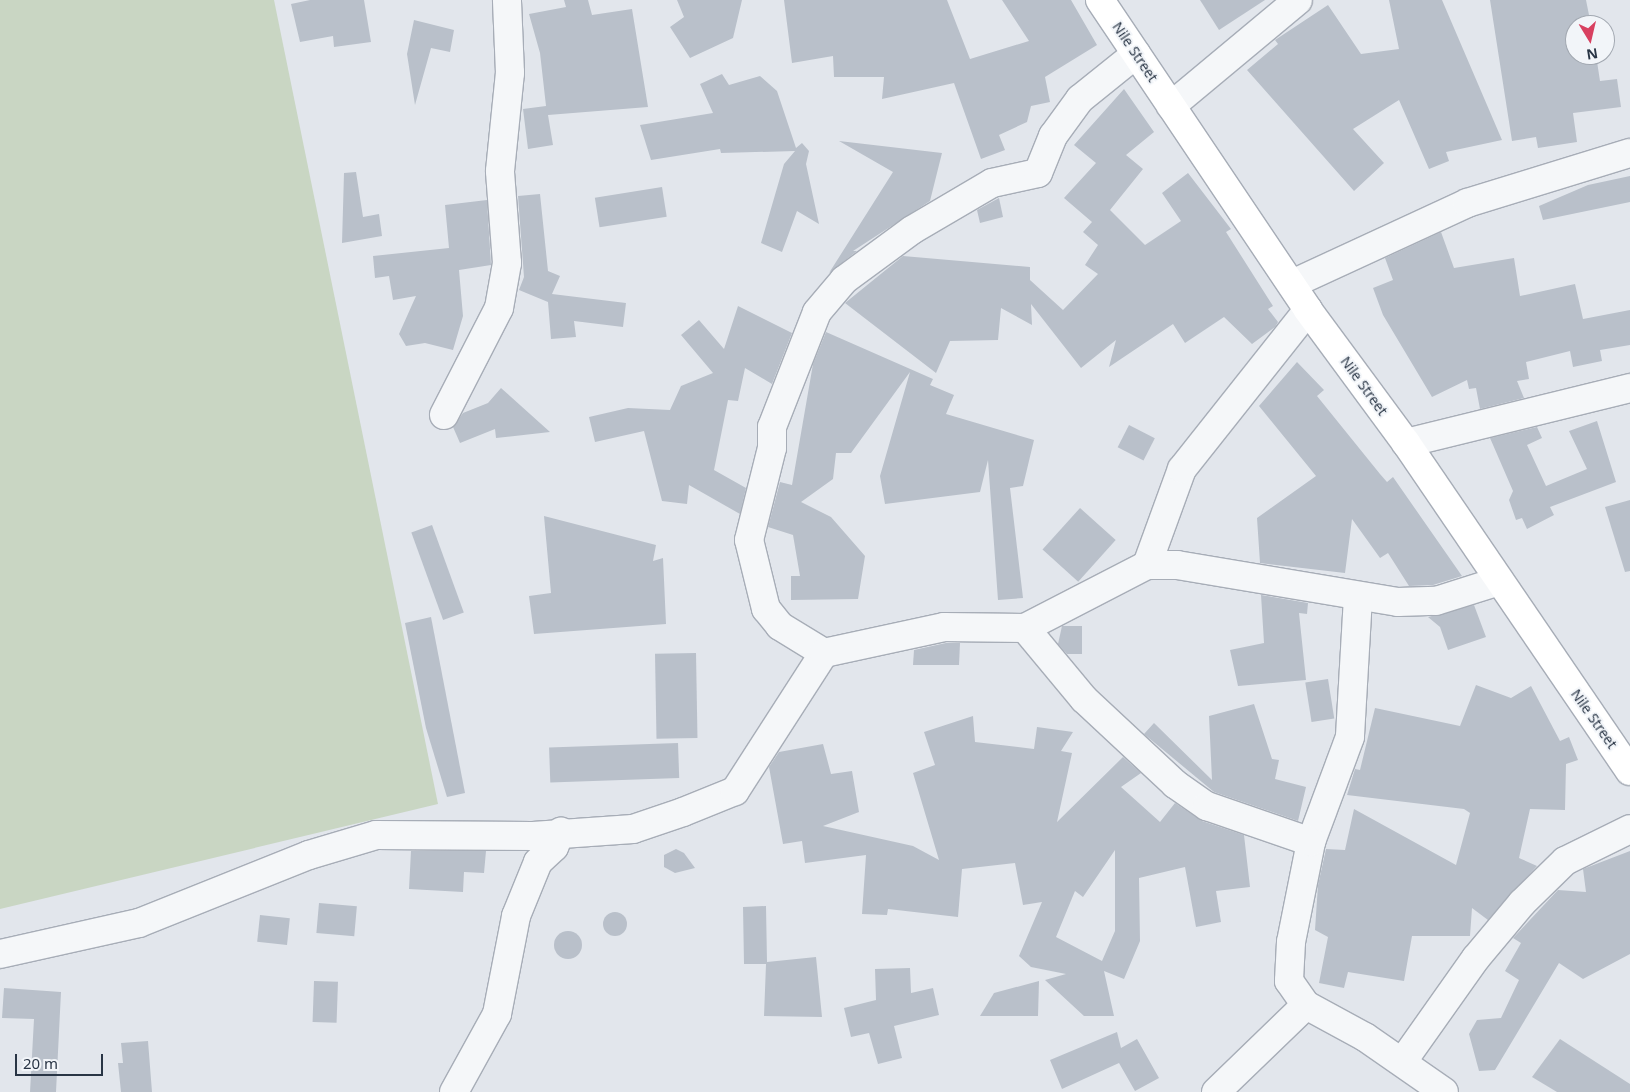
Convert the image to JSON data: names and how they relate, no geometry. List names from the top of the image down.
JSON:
{
  "streets": {
    "main road": ["Nile Street"]
  },
  "scale_bar": "20 m",
  "north": "bottom"
}
